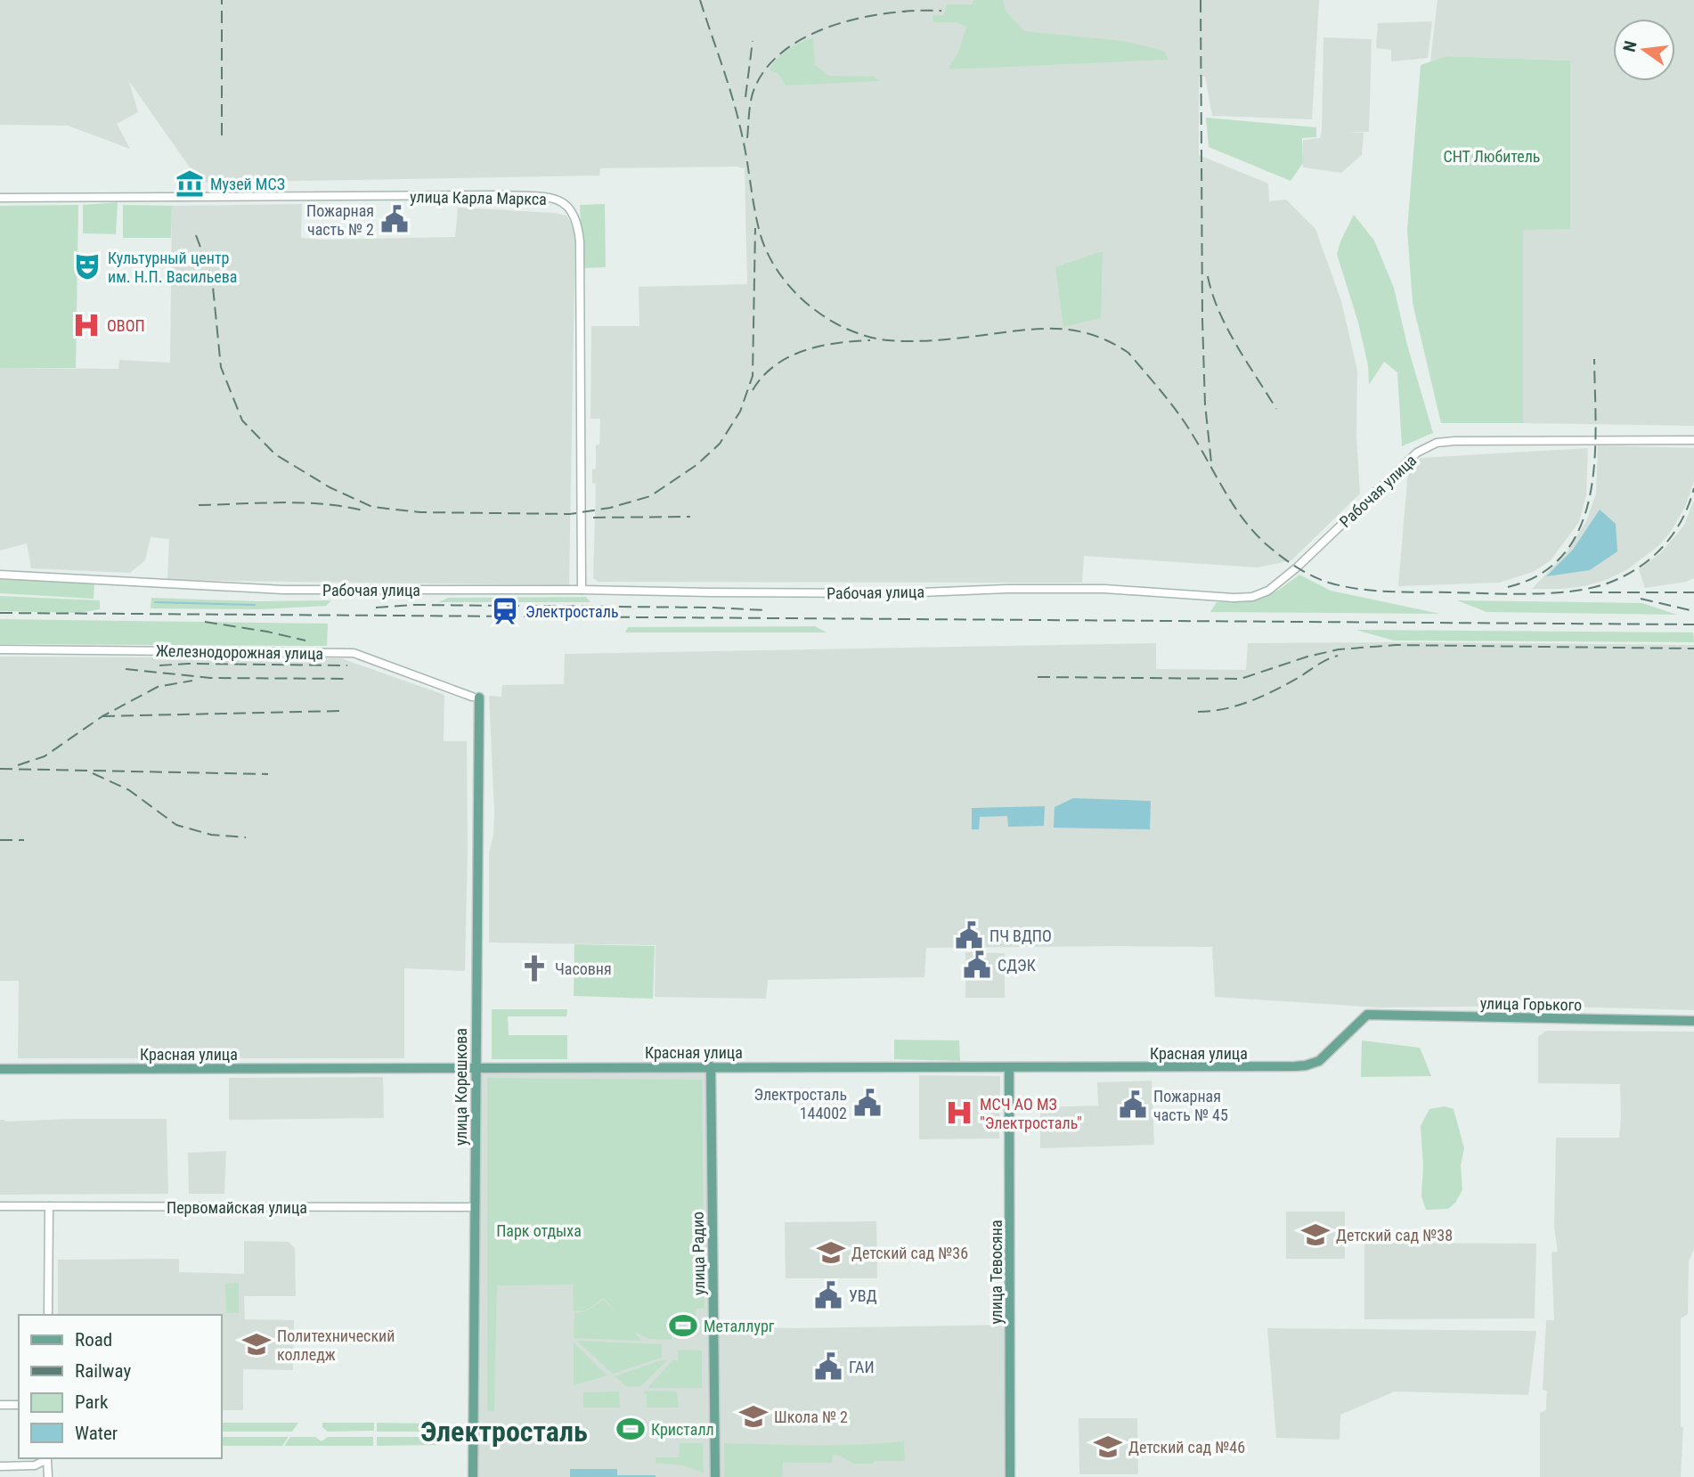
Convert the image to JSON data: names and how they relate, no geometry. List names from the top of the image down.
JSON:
{
  "streets": {
    "main road": [
      "улица Горького",
      "Красная улица",
      "улица Корешкова",
      "улица Радио",
      "улица Тевосяна"
    ],
    "street": [
      "улица Карла Маркса",
      "Рабочая улица",
      "Железнодорожная улица",
      "Первомайская улица"
    ]
  },
  "crossings": [
    ["улица Карла Маркса", "Рабочая улица"],
    ["Железнодорожная улица", "улица Корешкова"],
    ["улица Горького", "Красная улица"],
    ["Красная улица", "улица Корешкова"],
    ["Красная улица", "улица Радио"],
    ["Красная улица", "улица Тевосяна"],
    ["улица Корешкова", "Первомайская улица"]
  ],
  "districts": ["Электросталь"],
  "parks": ["СНТ Любитель", "Парк отдыха"],
  "places": {
    "museum": ["Музей МСЗ"],
    "public building": [
      "Пожарная часть № 2",
      "ПЧ ВДПО",
      "СДЭК",
      "Электросталь 144002",
      "Пожарная часть № 45",
      "УВД",
      "ГАИ"
    ],
    "theatre": ["Культурный центр им. Н.П. Васильева"],
    "hospital": ["ОВОП", "МСЧ АО МЗ \"Электросталь\""],
    "station": ["Электросталь"],
    "church": ["Часовня"],
    "school or university": [
      "Детский сад №38",
      "Детский сад №36",
      "Политехнический колледж",
      "Школа № 2",
      "Детский сад №46"
    ],
    "sports": ["Металлург", "Кристалл"]
  },
  "legend": [
    "Road",
    "Railway",
    "Park",
    "Water"
  ],
  "north": "left"
}
